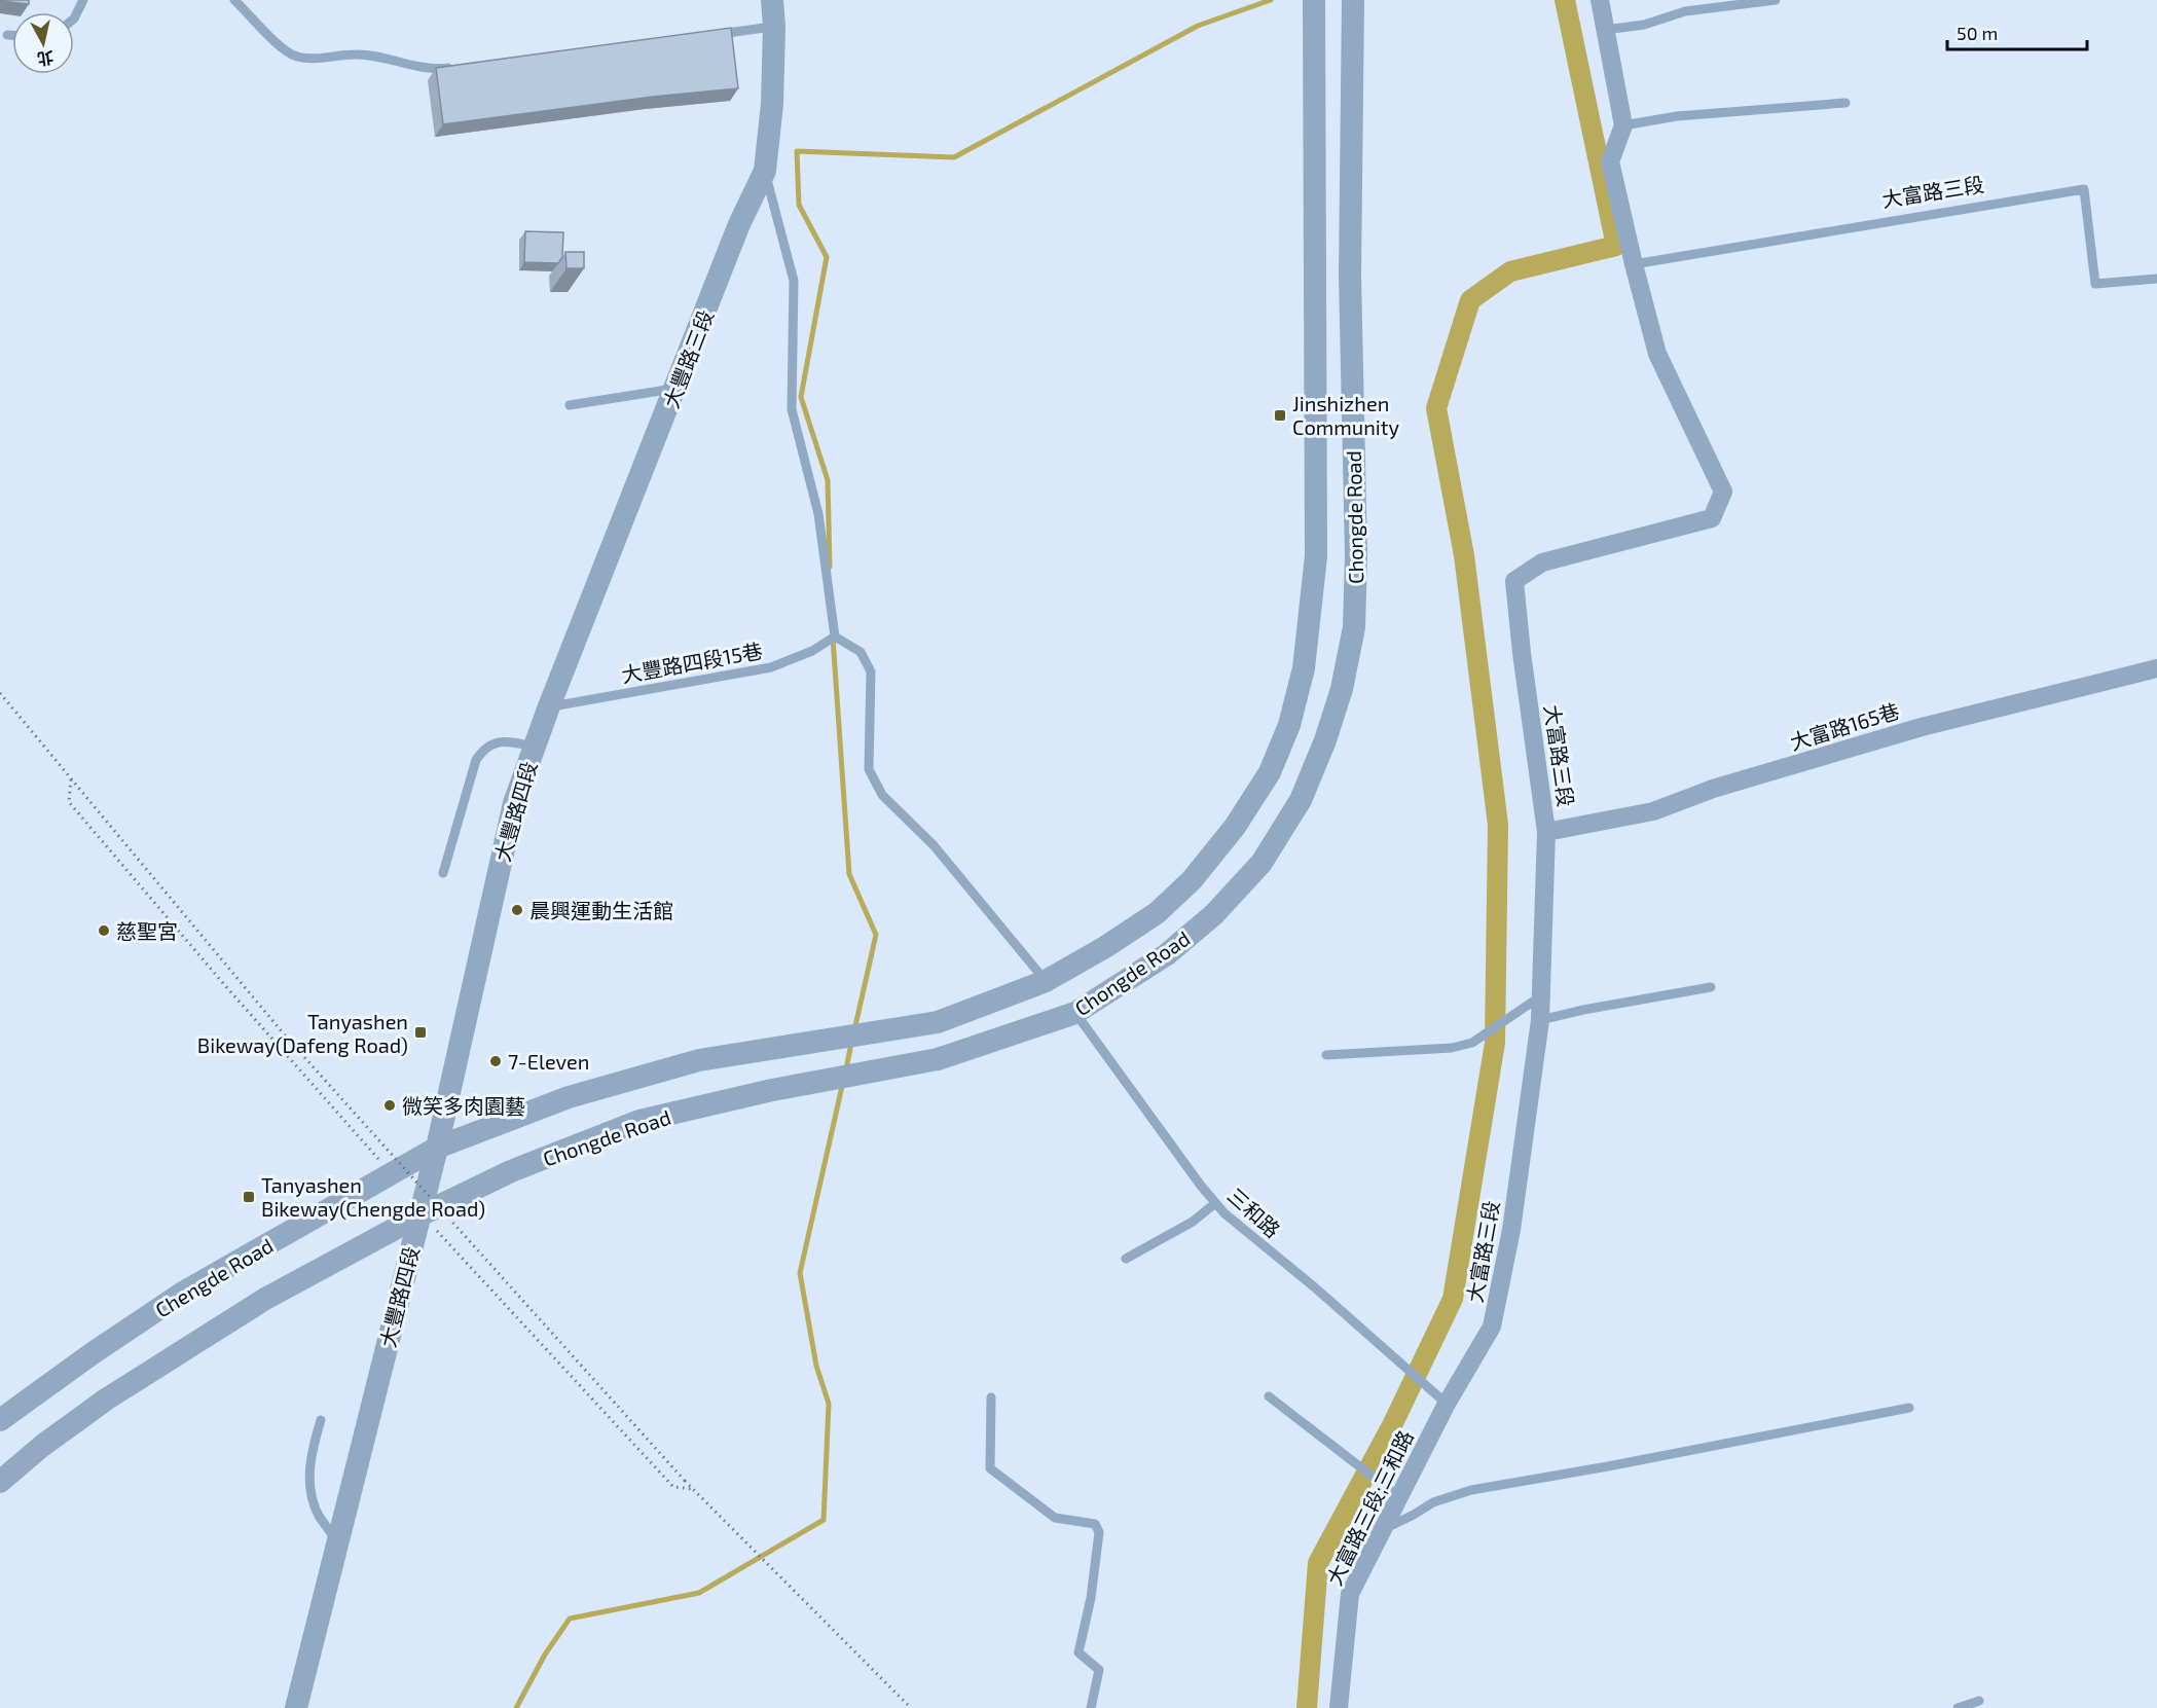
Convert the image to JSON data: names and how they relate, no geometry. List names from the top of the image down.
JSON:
{
  "streets": {
    "street": [
      "大富路三段",
      "大豐路三段",
      "Chongde Road",
      "大富路165巷",
      "大豐路四段",
      "Chengde Road",
      "大富路三段;三和路"
    ],
    "lane": ["大豐路四段15巷", "三和路"]
  },
  "crossings": [
    ["大富路三段", "大富路165巷"],
    ["大富路三段", "三和路"],
    ["大富路三段", "大富路三段;三和路"],
    ["大豐路三段", "大豐路四段15巷"],
    ["大豐路三段", "大豐路四段"],
    ["Chongde Road", "大豐路四段"],
    ["Chongde Road", "三和路"],
    ["Chongde Road", "Chengde Road"],
    ["大豐路四段15巷", "大豐路四段"],
    ["大豐路四段", "Chengde Road"],
    ["三和路", "大富路三段;三和路"]
  ],
  "places": {
    "transit": ["Jinshizhen Community", "Tanyashen Bikeway(Dafeng Road)", "Tanyashen Bikeway(Chengde Road)"],
    "other": [
      "晨興運動生活館",
      "慈聖宮",
      "7-Eleven",
      "微笑多肉園藝"
    ]
  },
  "scale_bar": "50 m",
  "north": "bottom"
}
